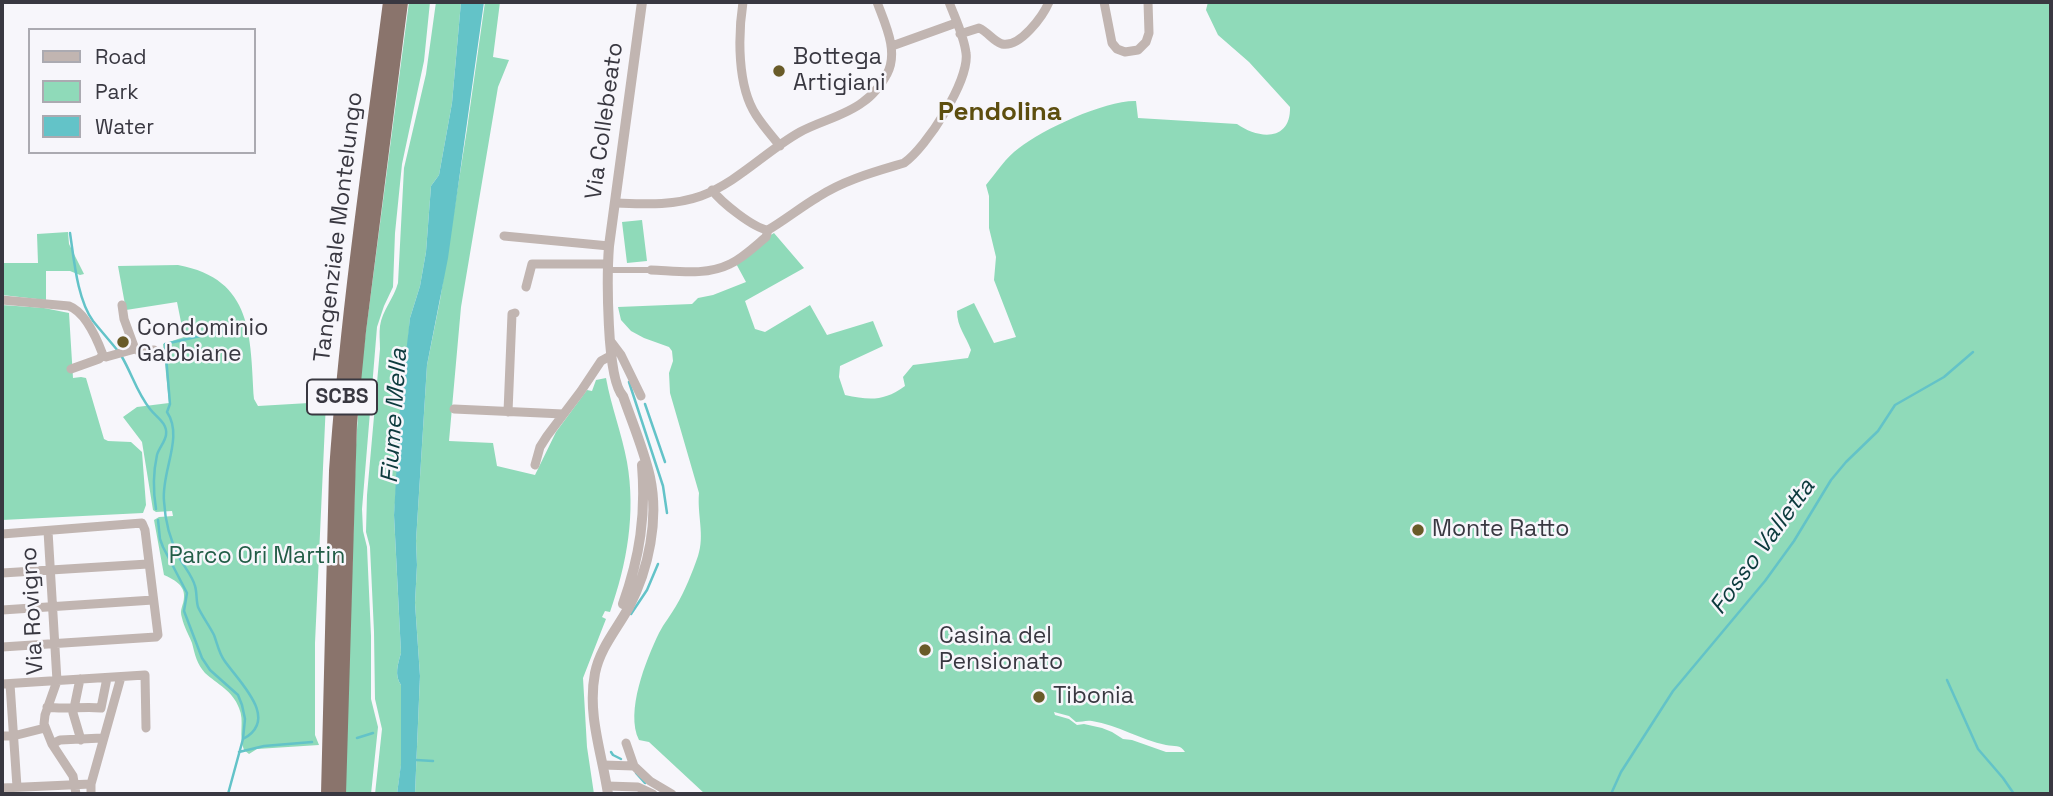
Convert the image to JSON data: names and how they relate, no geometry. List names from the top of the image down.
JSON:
{
  "streets": {
    "highway": ["Tangenziale Montelungo", "SCBS"],
    "street": ["Via Collebeato", "Via Rovigno"]
  },
  "districts": ["Pendolina"],
  "water": ["Fiume Mella", "Fosso Valletta"],
  "parks": ["Parco Ori Martin"],
  "places": [
    "Bottega Artigiani",
    "Condominio Gabbiane",
    "Monte Ratto",
    "Casina del Pensionato",
    "Tibonia"
  ],
  "legend": ["Road", "Park", "Water"]
}
